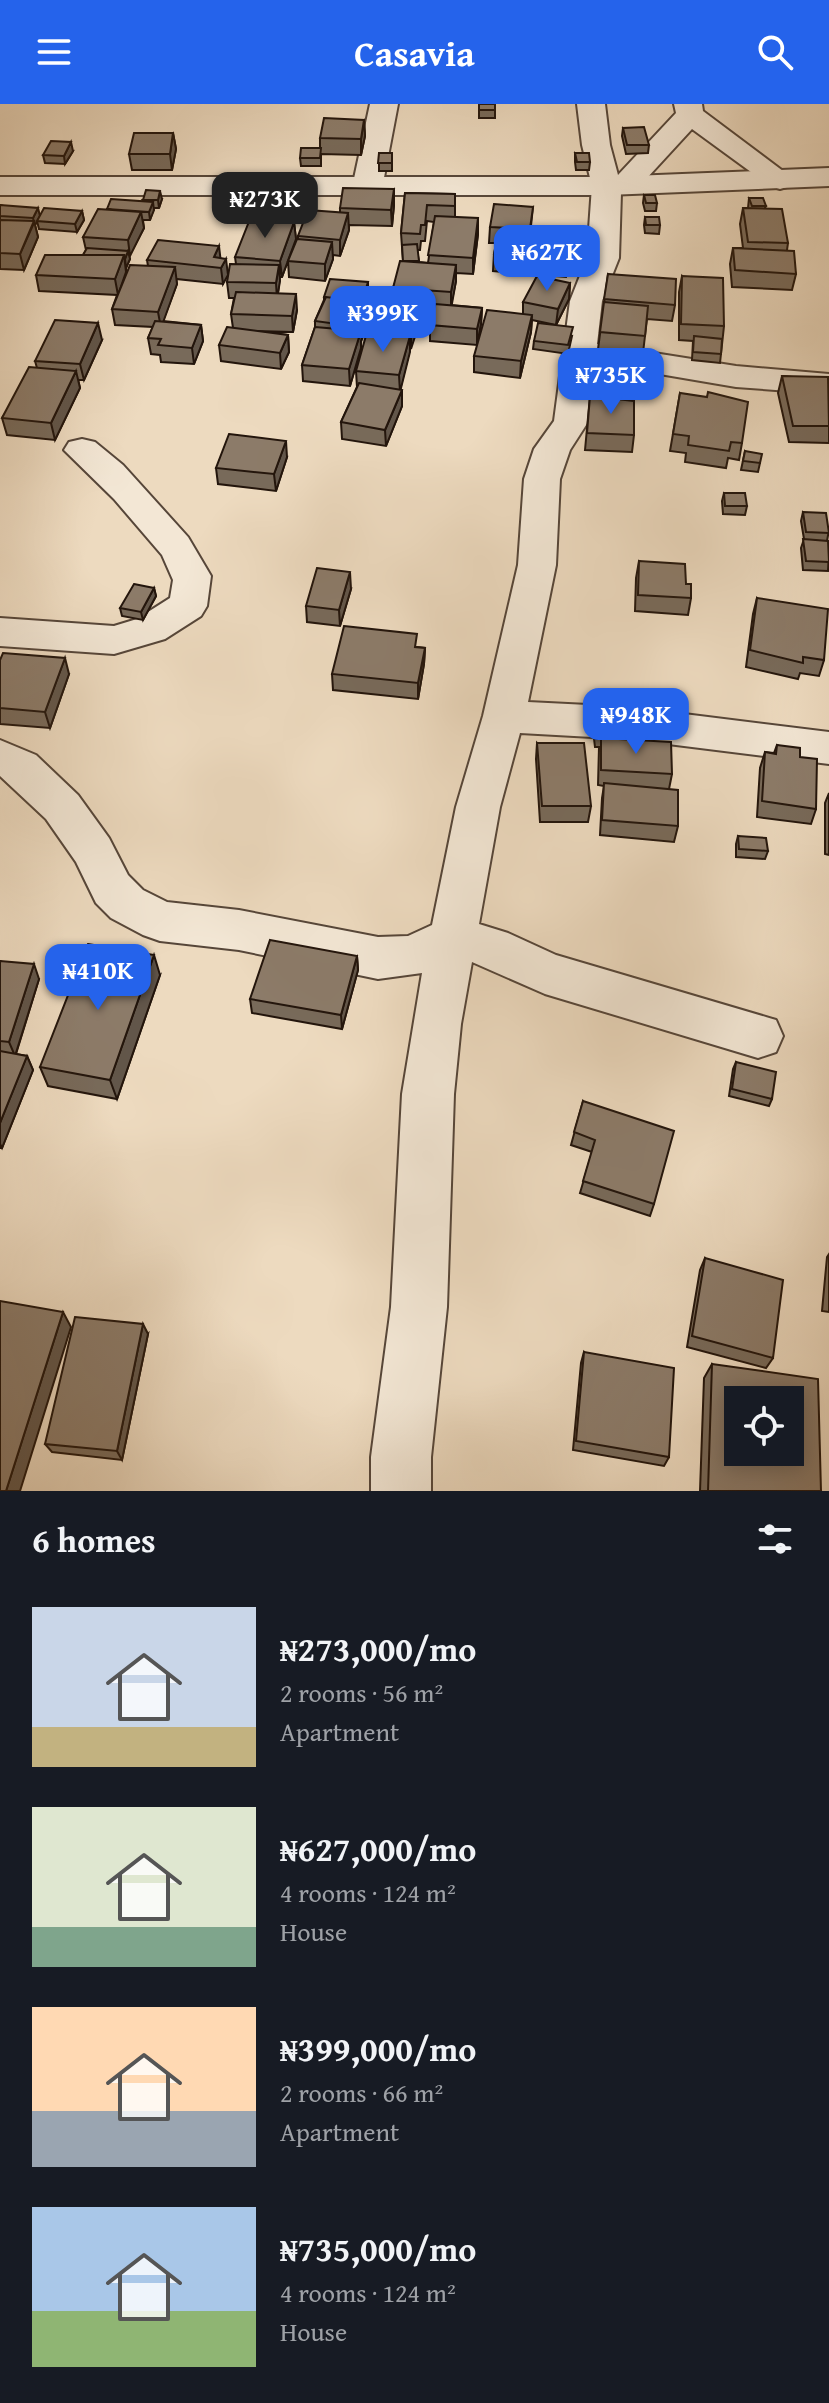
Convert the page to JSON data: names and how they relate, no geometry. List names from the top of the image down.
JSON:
{
  "page": {
    "header": "Casavia",
    "price": [
      "₦273K",
      "₦627K",
      "₦399K",
      "₦735K",
      "₦948K",
      "₦410K"
    ],
    "heading": "6 homes",
    "list": [
      {
        "name": "₦273,000/mo",
        "note": "2 rooms · 56 m² · Apartment"
      },
      {
        "name": "₦627,000/mo",
        "note": "4 rooms · 124 m² · House"
      },
      {
        "name": "₦399,000/mo",
        "note": "2 rooms · 66 m² · Apartment"
      },
      {
        "name": "₦735,000/mo",
        "note": "4 rooms · 124 m² · House"
      }
    ]
  }
}
